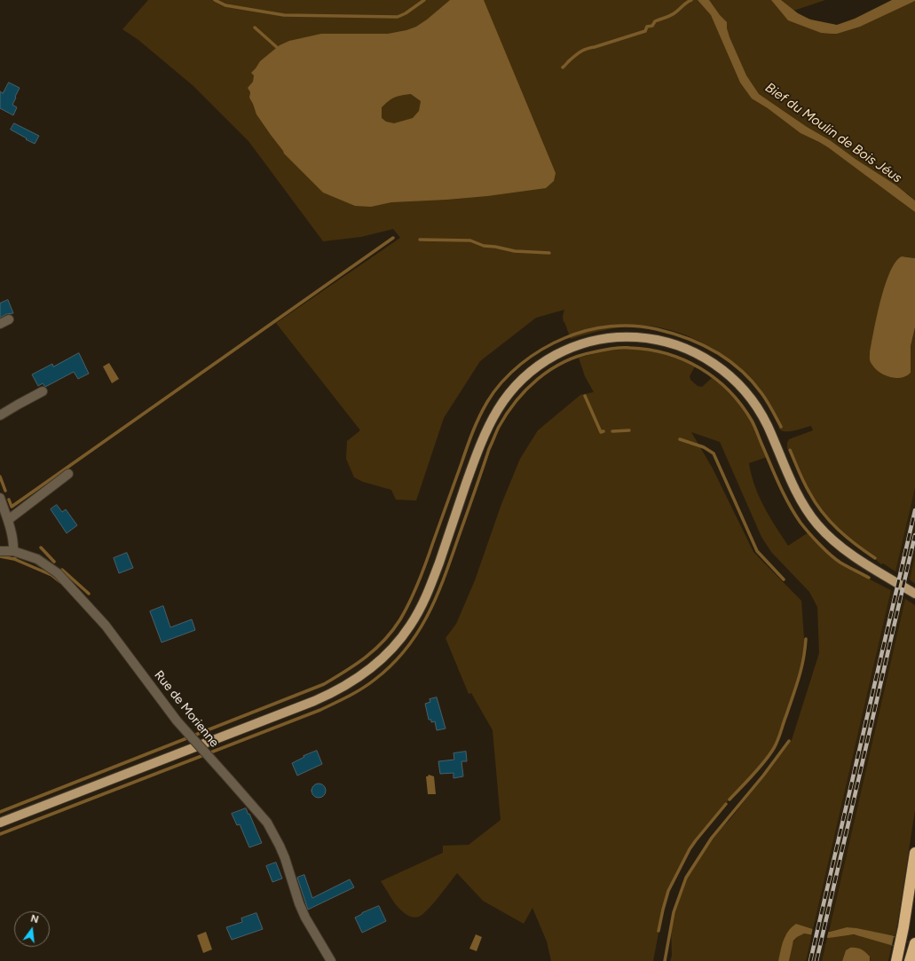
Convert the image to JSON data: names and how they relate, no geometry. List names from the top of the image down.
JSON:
{
  "streets": {
    "street": ["Rue de Morienne"]
  },
  "water": ["Bief du Moulin de Bois Jéus"],
  "north": "top"
}
